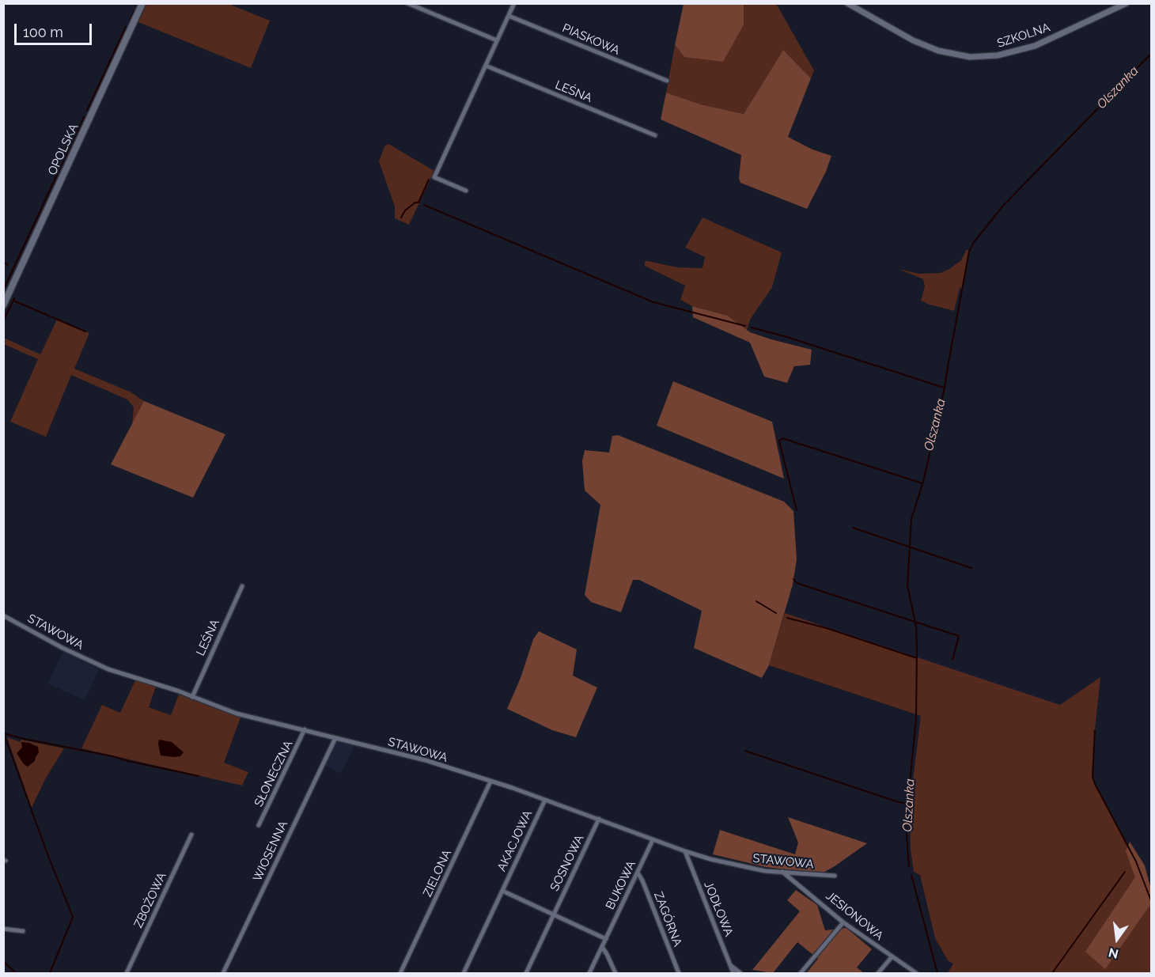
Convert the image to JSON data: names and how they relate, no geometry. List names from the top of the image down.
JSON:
{
  "streets": {
    "main road": ["OPOLSKA"],
    "street": [
      "SZKOLNA",
      "PIASKOWA",
      "LEŚNA",
      "STAWOWA",
      "SŁONECZNA",
      "AKACJOWA",
      "WIOSENNA",
      "SOSNOWA",
      "ZIELONA",
      "BUKOWA",
      "ZBOŻOWA",
      "JODŁOWA",
      "JESIONOWA",
      "ZAGÓRNA"
    ]
  },
  "crossings": [
    ["LEŚNA", "STAWOWA"],
    ["STAWOWA", "SŁONECZNA"],
    ["STAWOWA", "AKACJOWA"],
    ["STAWOWA", "WIOSENNA"],
    ["STAWOWA", "SOSNOWA"],
    ["STAWOWA", "ZIELONA"],
    ["STAWOWA", "BUKOWA"],
    ["STAWOWA", "JODŁOWA"],
    ["STAWOWA", "JESIONOWA"],
    ["BUKOWA", "ZAGÓRNA"]
  ],
  "water": ["Olszanka"],
  "scale_bar": "100 m",
  "north": "bottom"
}
